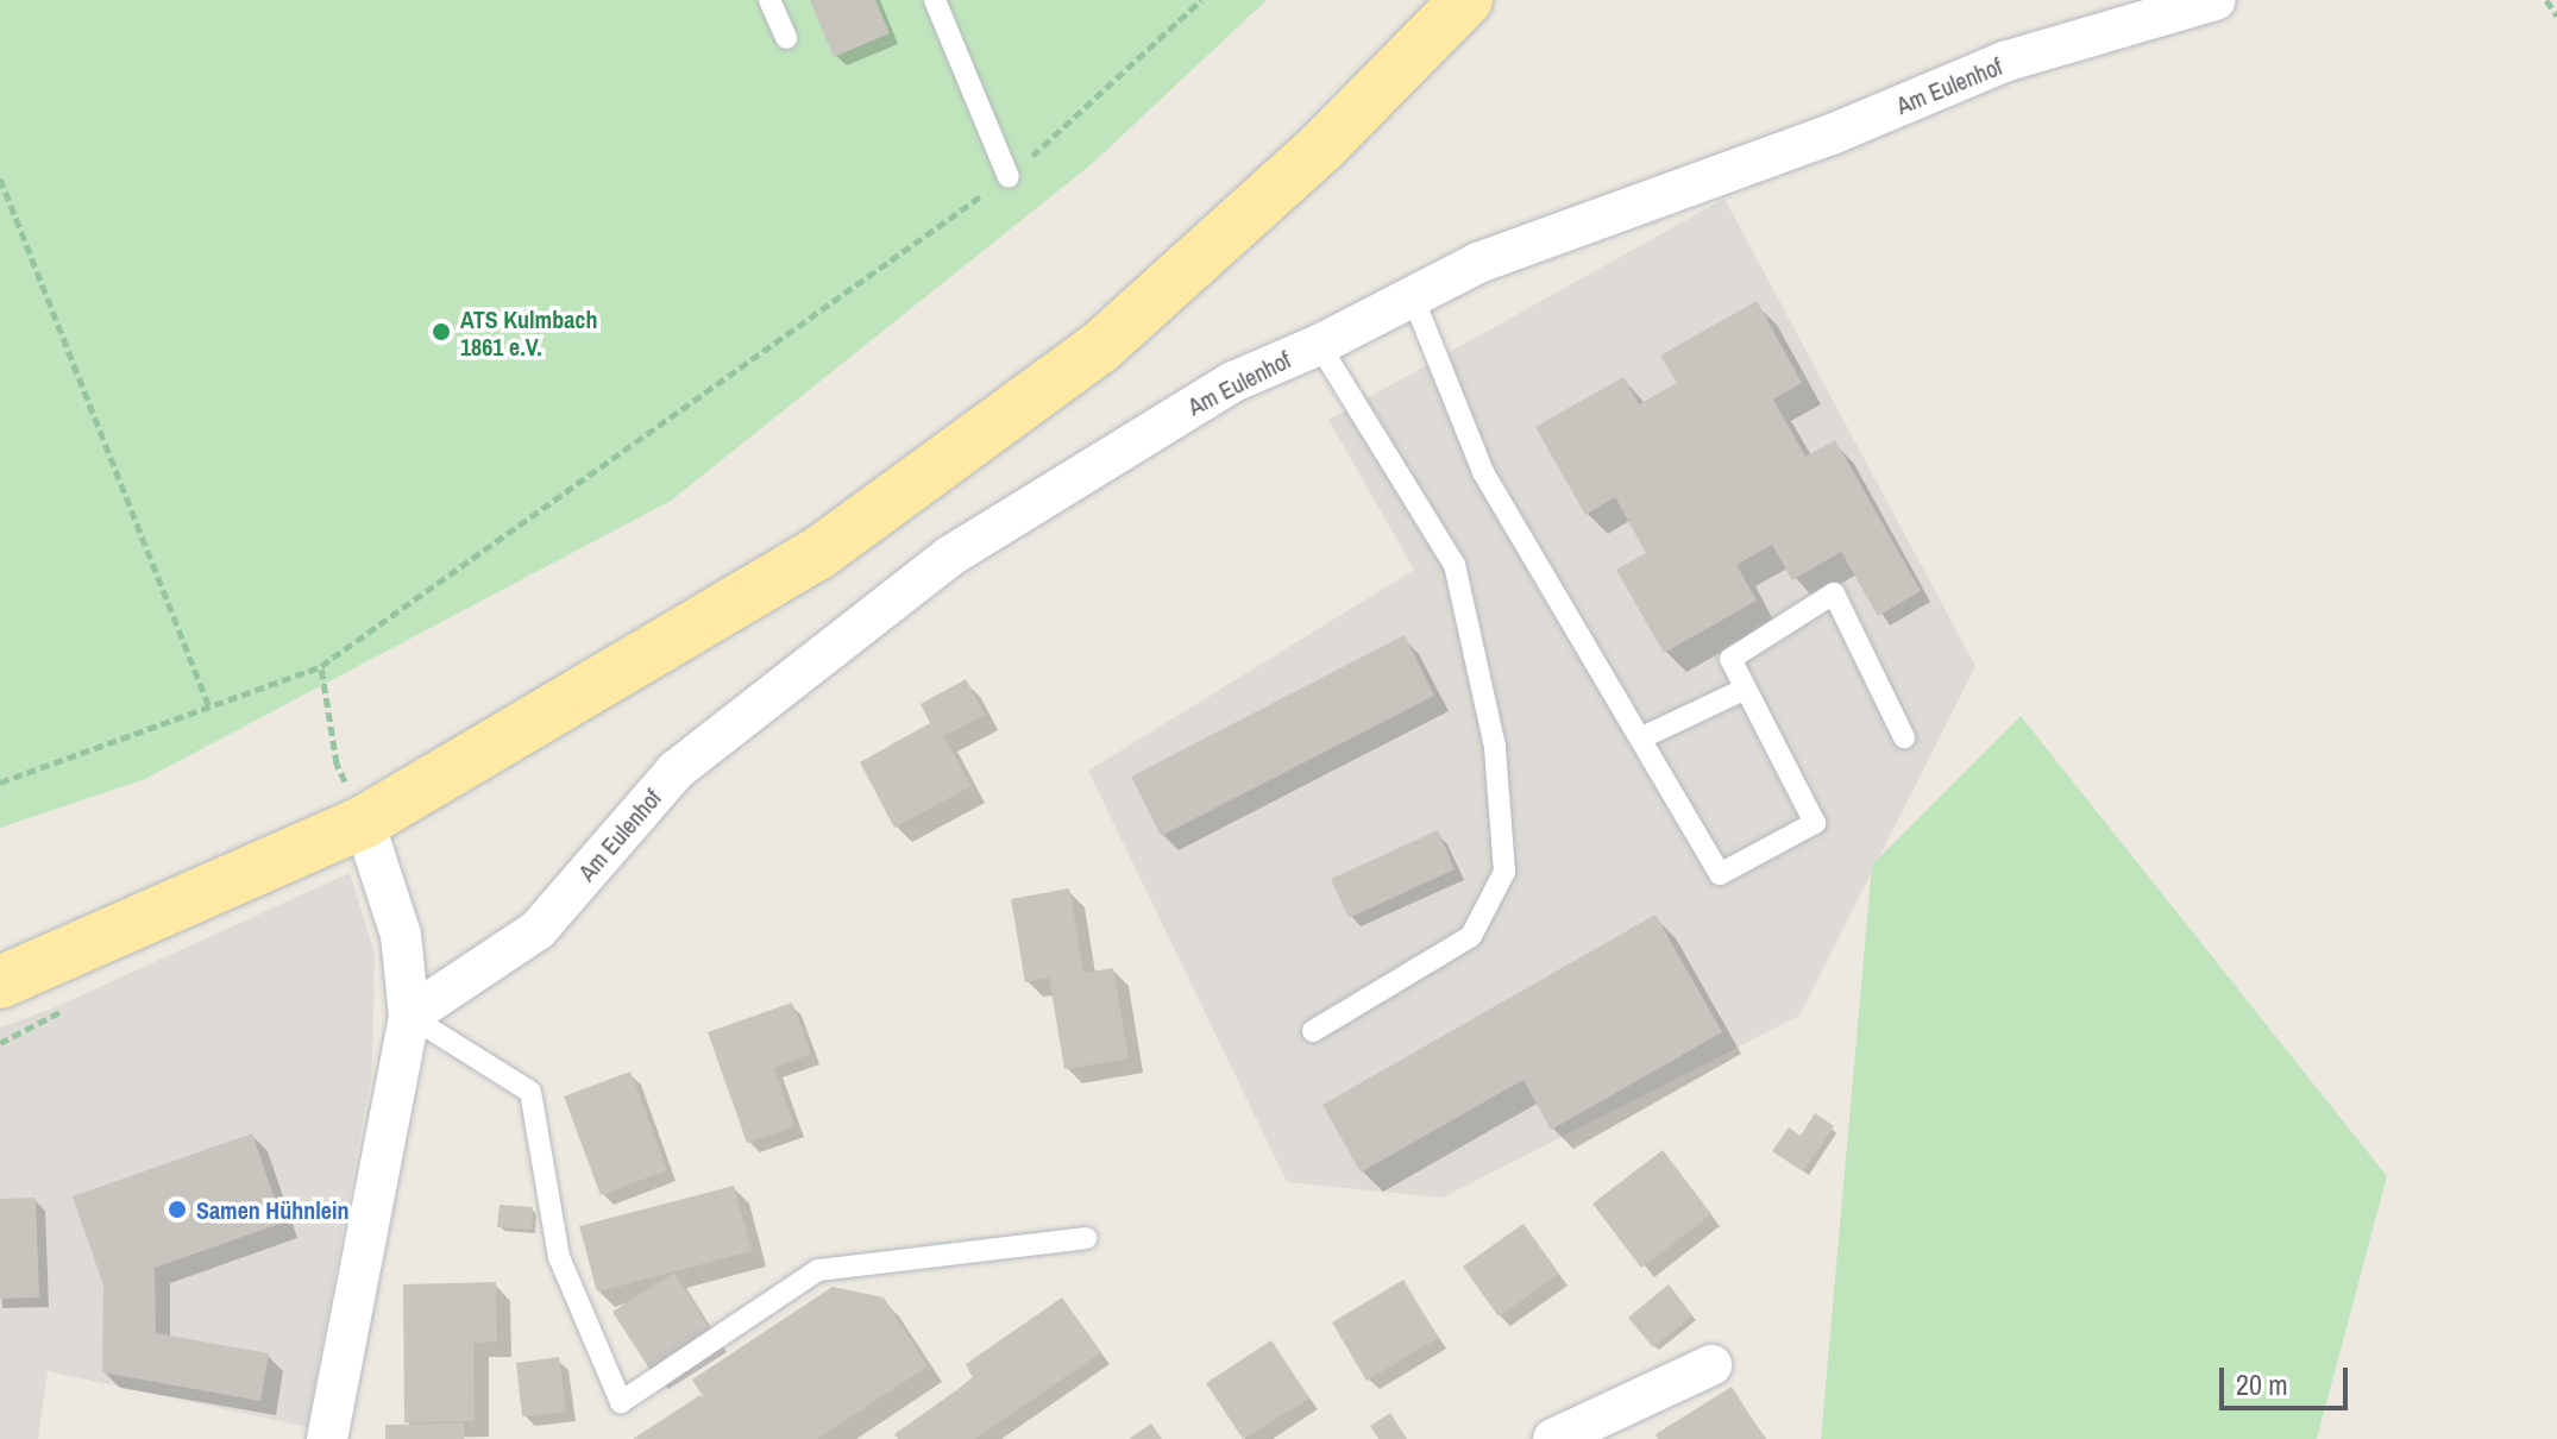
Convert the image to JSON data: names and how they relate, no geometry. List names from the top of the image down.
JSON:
{
  "streets": {
    "street": ["Am Eulenhof"]
  },
  "places": ["ATS Kulmbach 1861 e.V.", "Samen Hühnlein"],
  "scale_bar": "20 m"
}
